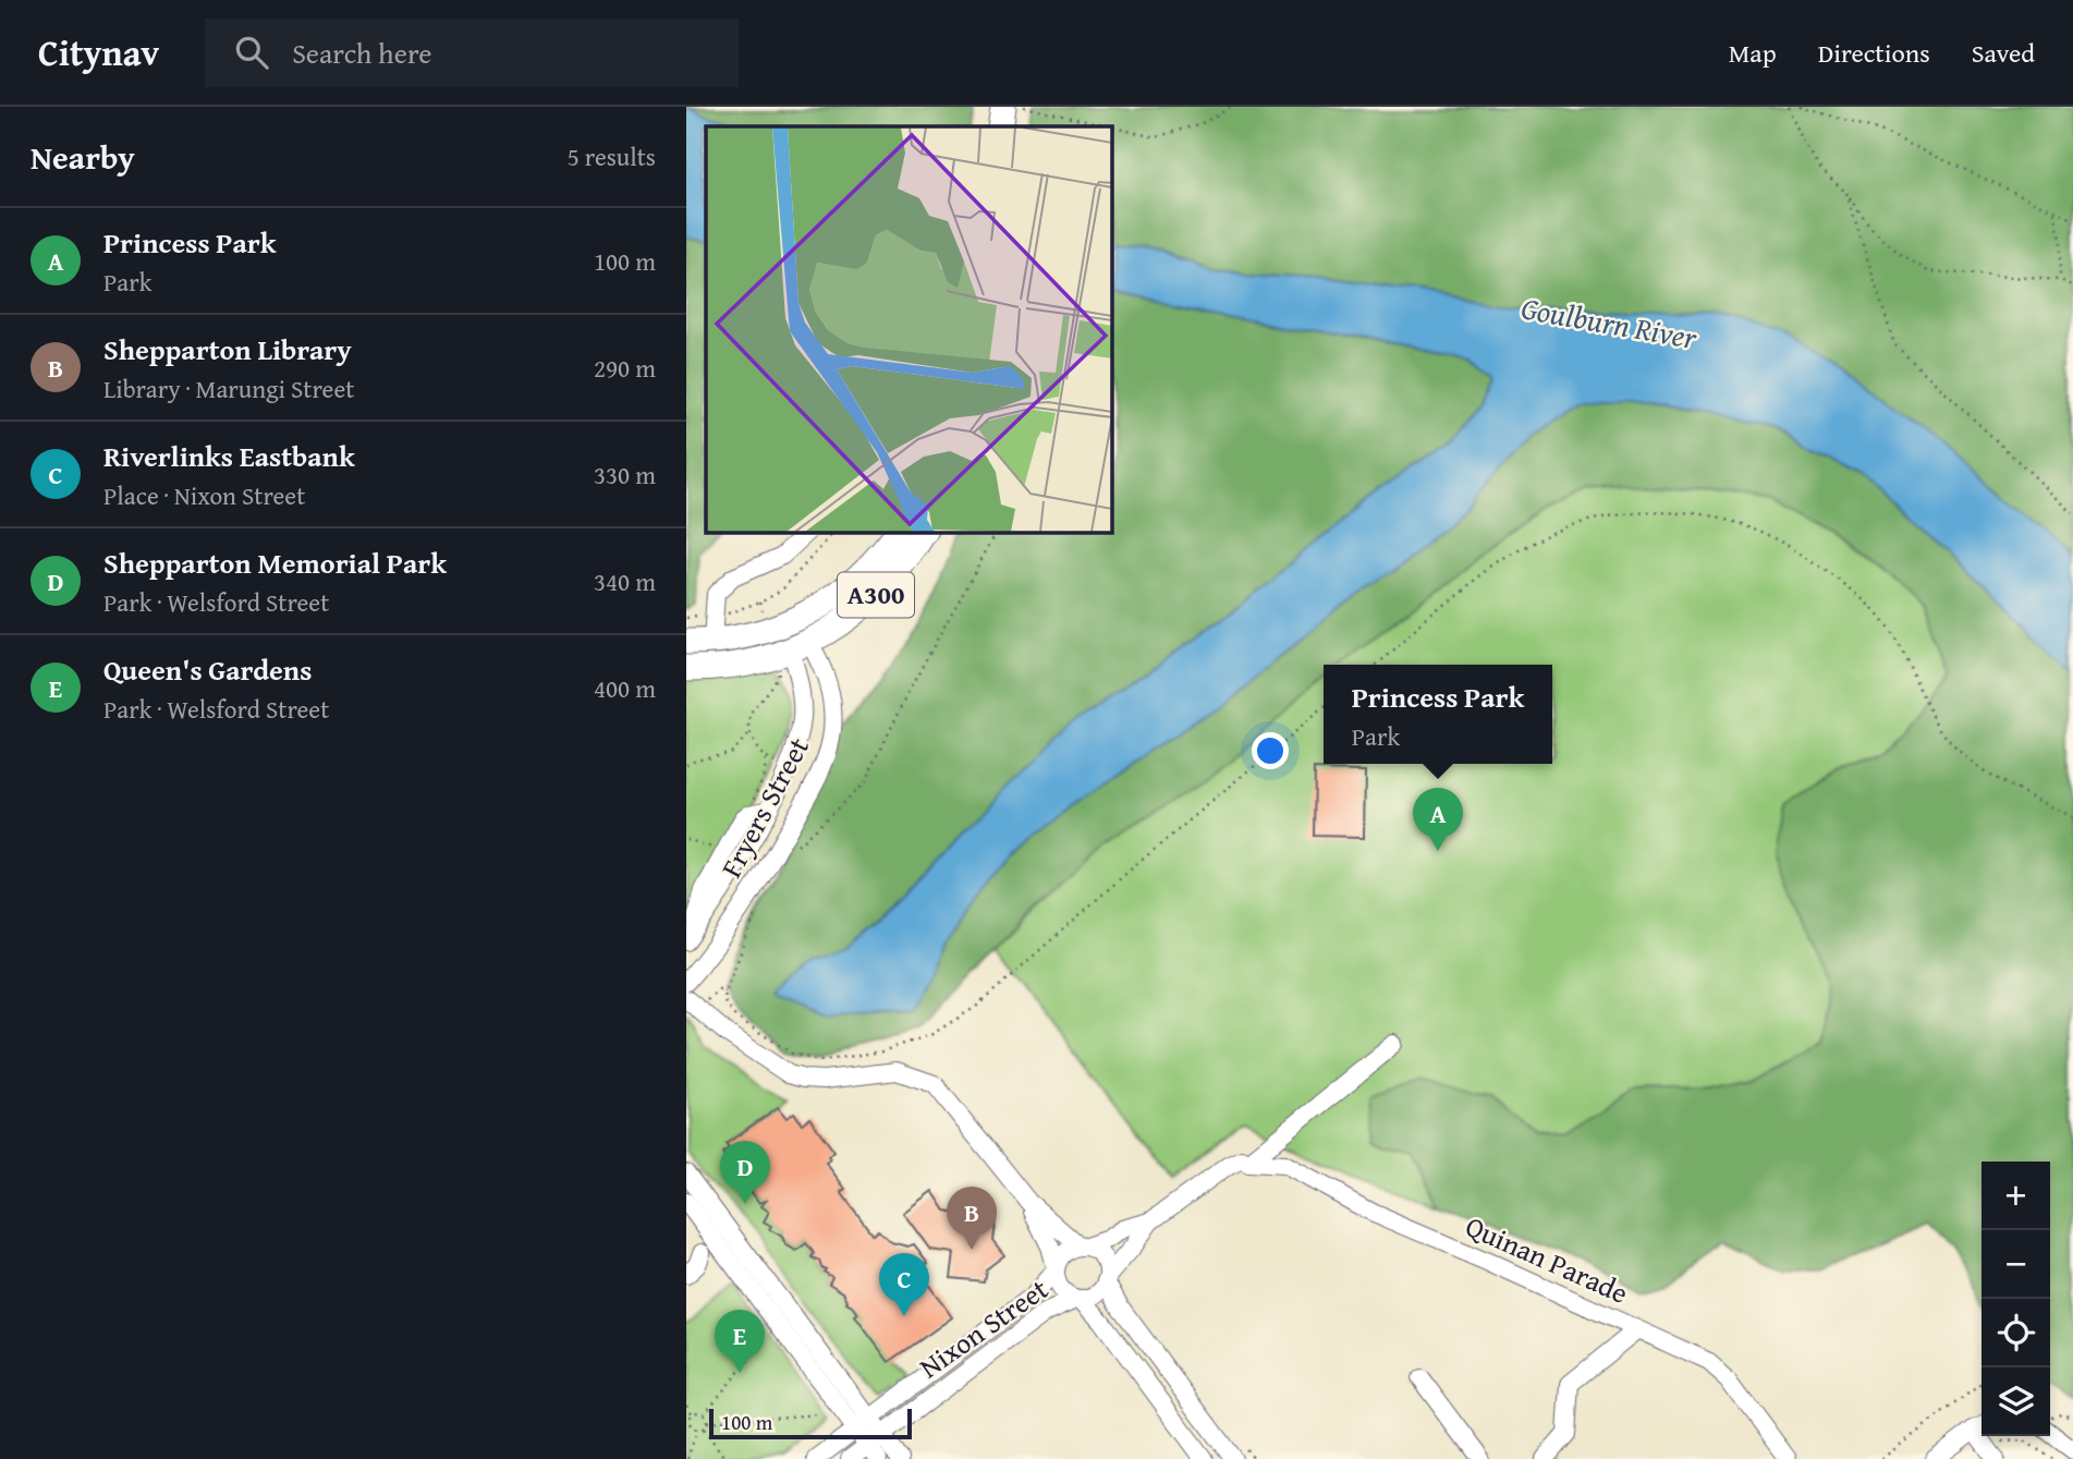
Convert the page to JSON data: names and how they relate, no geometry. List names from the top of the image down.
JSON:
{
  "streets": {
    "highway": ["A300"],
    "street": ["Fryers Street", "Quinan Parade", "Nixon Street"]
  },
  "crossings": [
    ["A300", "Fryers Street"]
  ],
  "water": ["Goulburn River"],
  "scale_bar": "100 m",
  "page": {
    "header": "Citynav",
    "search": "Search here",
    "nav": ["Map", "Directions", "Saved"],
    "heading": ["Nearby", "5 results"],
    "list": [
      {
        "mark": "A",
        "name": "Princess Park",
        "note": "Park",
        "value": "100 m"
      },
      {
        "mark": "B",
        "name": "Shepparton Library",
        "note": "Library · Marungi Street",
        "value": "290 m"
      },
      {
        "mark": "C",
        "name": "Riverlinks Eastbank",
        "note": "Place · Nixon Street",
        "value": "330 m"
      },
      {
        "mark": "D",
        "name": "Shepparton Memorial Park",
        "note": "Park · Welsford Street",
        "value": "340 m"
      },
      {
        "mark": "E",
        "name": "Queen's Gardens",
        "note": "Park · Welsford Street",
        "value": "400 m"
      }
    ],
    "popup": ["Princess Park", "Park"],
    "pins": [
      "A",
      "D",
      "B",
      "C",
      "E"
    ],
    "map_buttons": ["+", "−"],
    "scale": "100 m"
  }
}
